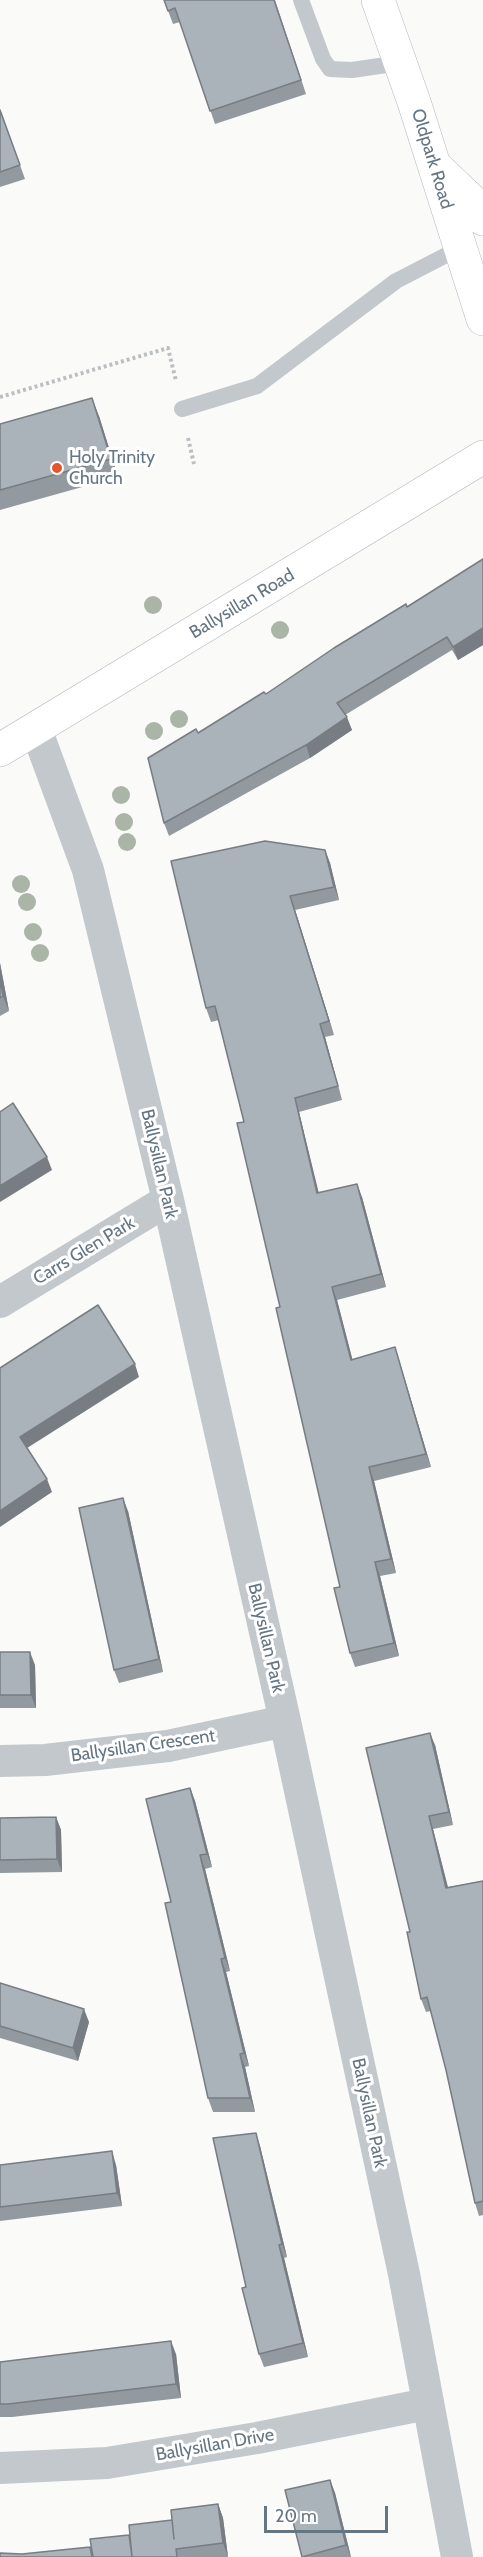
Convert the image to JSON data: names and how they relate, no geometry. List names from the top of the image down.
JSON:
{
  "streets": {
    "main road": ["Oldpark Road", "Ballysillan Road"],
    "street": [
      "Ballysillan Park",
      "Carrs Glen Park",
      "Ballysillan Crescent",
      "Ballysillan Drive"
    ]
  },
  "crossings": [
    ["Ballysillan Road", "Ballysillan Park"],
    ["Ballysillan Park", "Carrs Glen Park"],
    ["Ballysillan Park", "Ballysillan Crescent"],
    ["Ballysillan Park", "Ballysillan Drive"]
  ],
  "places": ["Holy Trinity Church"],
  "scale_bar": "20 m"
}
